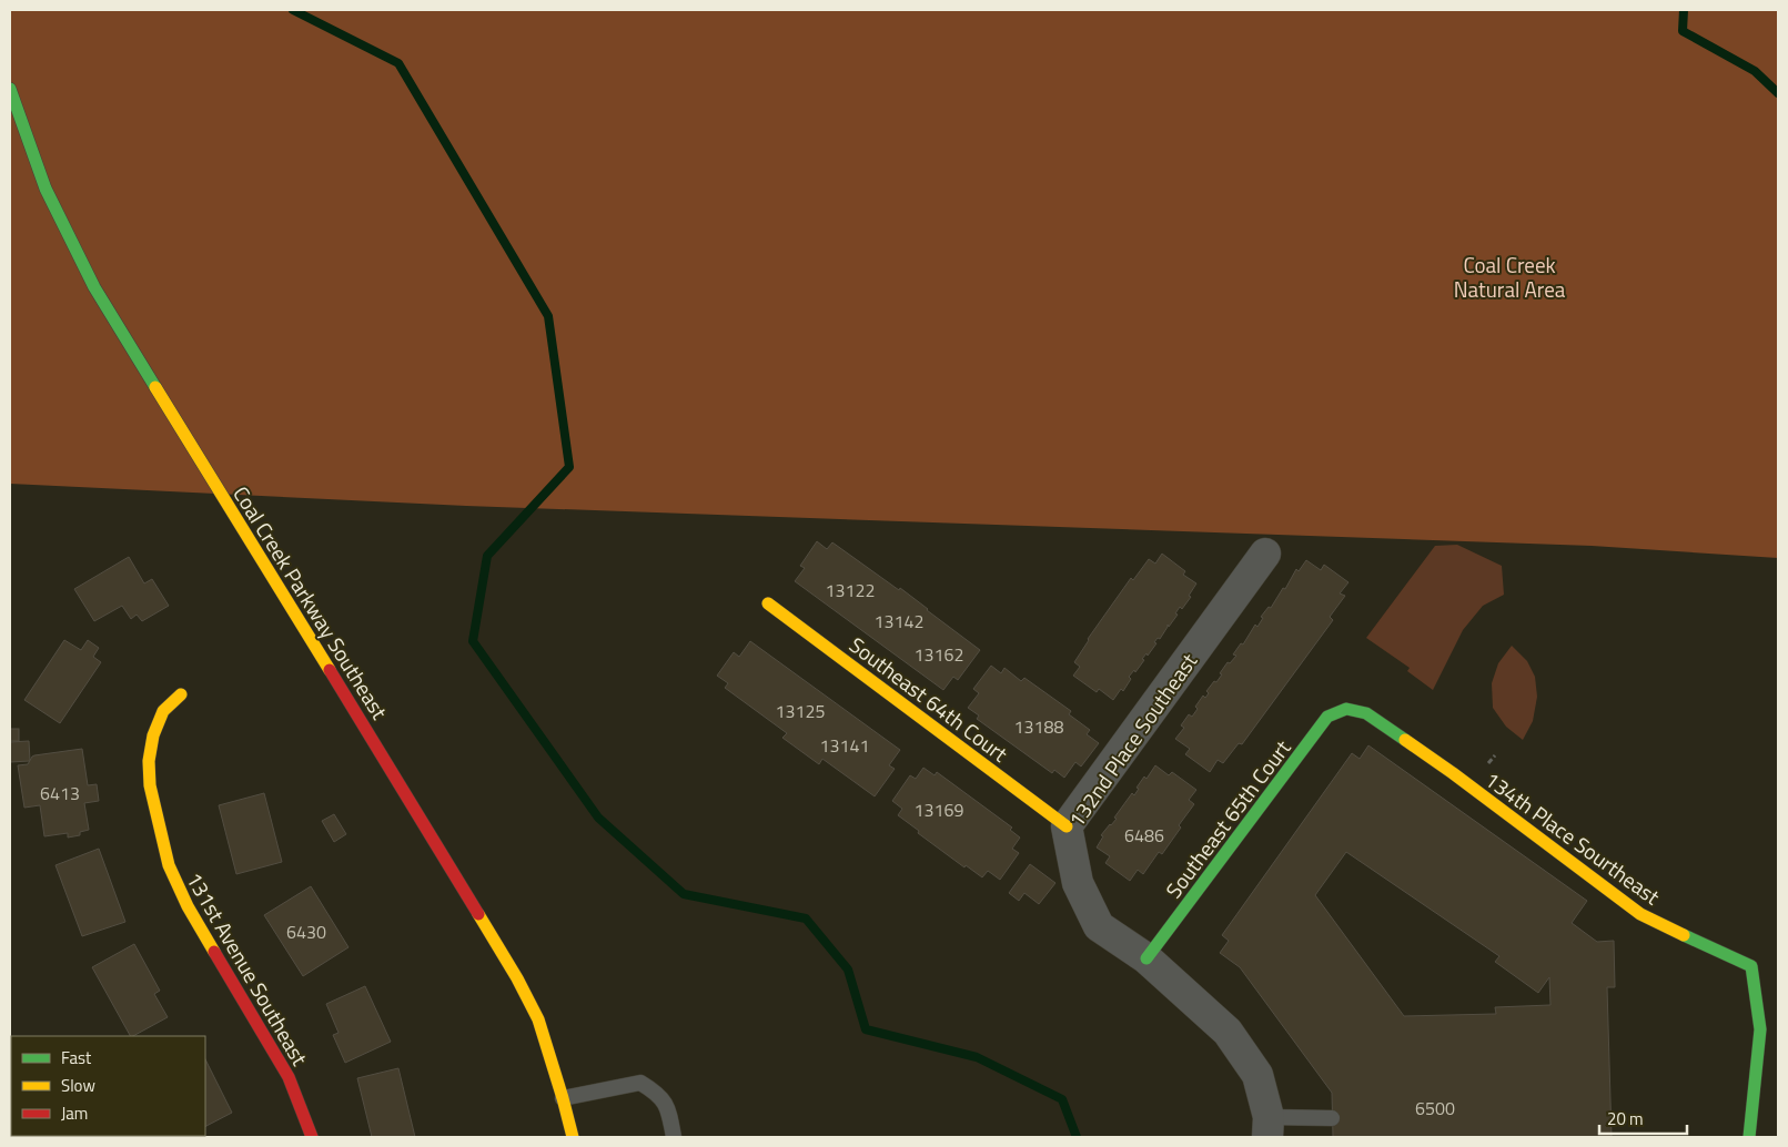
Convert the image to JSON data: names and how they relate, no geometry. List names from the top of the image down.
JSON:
{
  "streets": {
    "street": [
      "Coal Creek Parkway Southeast",
      "Southeast 64th Court",
      "132nd Place Southeast",
      "Southeast 65th Court",
      "134th Place Sourtheast",
      "131st Avenue Southeast"
    ]
  },
  "crossings": [
    ["Southeast 64th Court", "132nd Place Southeast"],
    ["132nd Place Southeast", "Southeast 65th Court"],
    ["Southeast 65th Court", "134th Place Sourtheast"]
  ],
  "parks": ["Coal Creek Natural Area"],
  "house_numbers": [
    "13122",
    "13142",
    "13162",
    "13125",
    "13188",
    "13141",
    "6413",
    "13169",
    "6486",
    "6430",
    "6500"
  ],
  "legend": ["Fast", "Slow", "Jam"],
  "scale_bar": "20 m"
}
